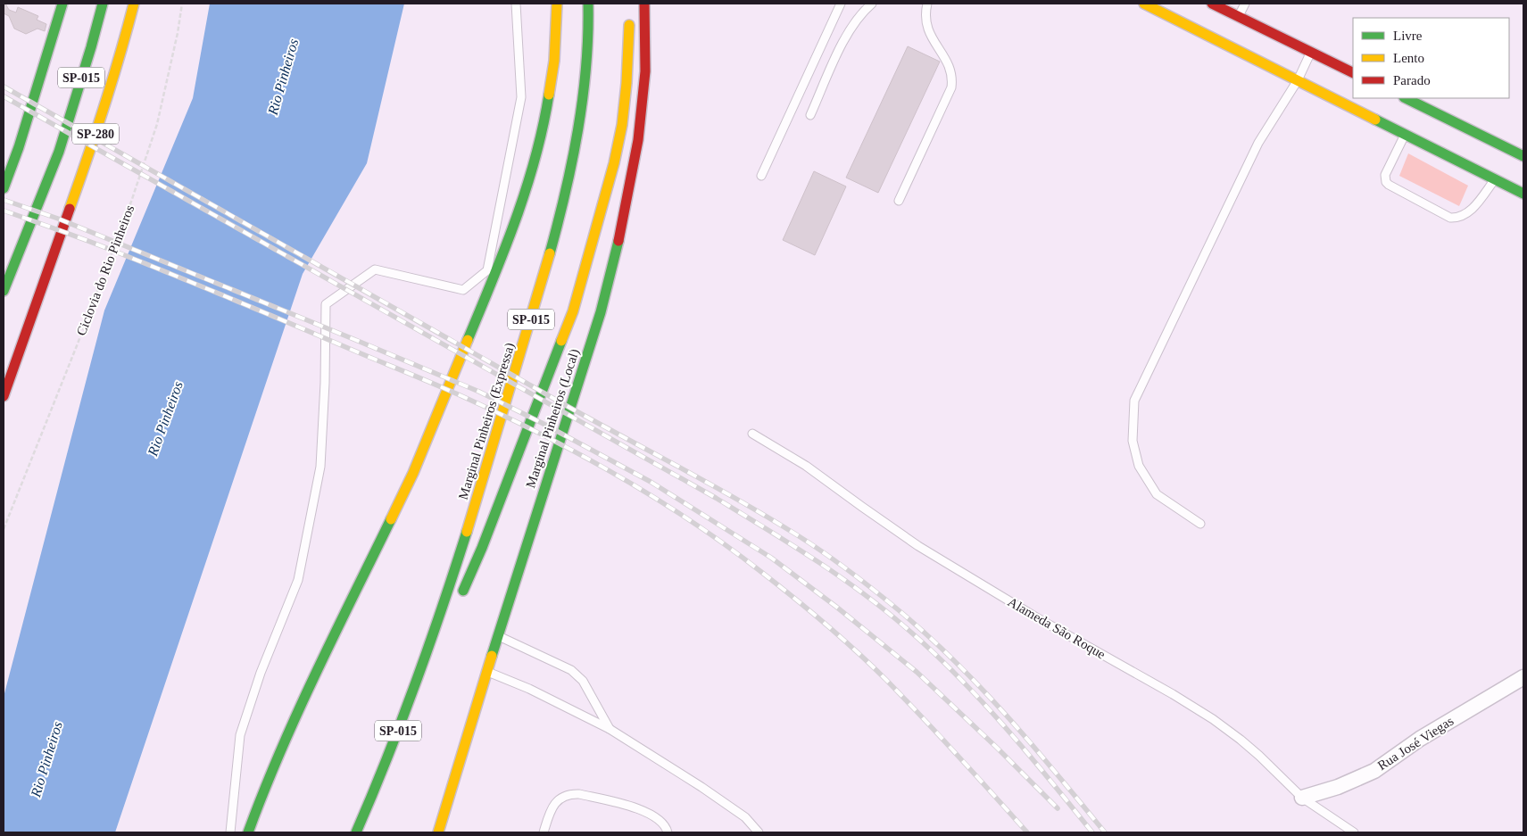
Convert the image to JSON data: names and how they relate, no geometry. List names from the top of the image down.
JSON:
{
  "streets": {
    "main road": [
      "SP-015",
      "SP-280",
      "Marginal Pinheiros (Local)",
      "Marginal Pinheiros (Expressa)"
    ],
    "street": ["Rua José Viegas"],
    "lane": ["Alameda São Roque"],
    "path": ["Ciclovia do Rio Pinheiros"]
  },
  "crossings": [
    ["Alameda São Roque", "Rua José Viegas"]
  ],
  "water": ["Rio Pinheiros"],
  "legend": ["Livre", "Lento", "Parado"]
}
